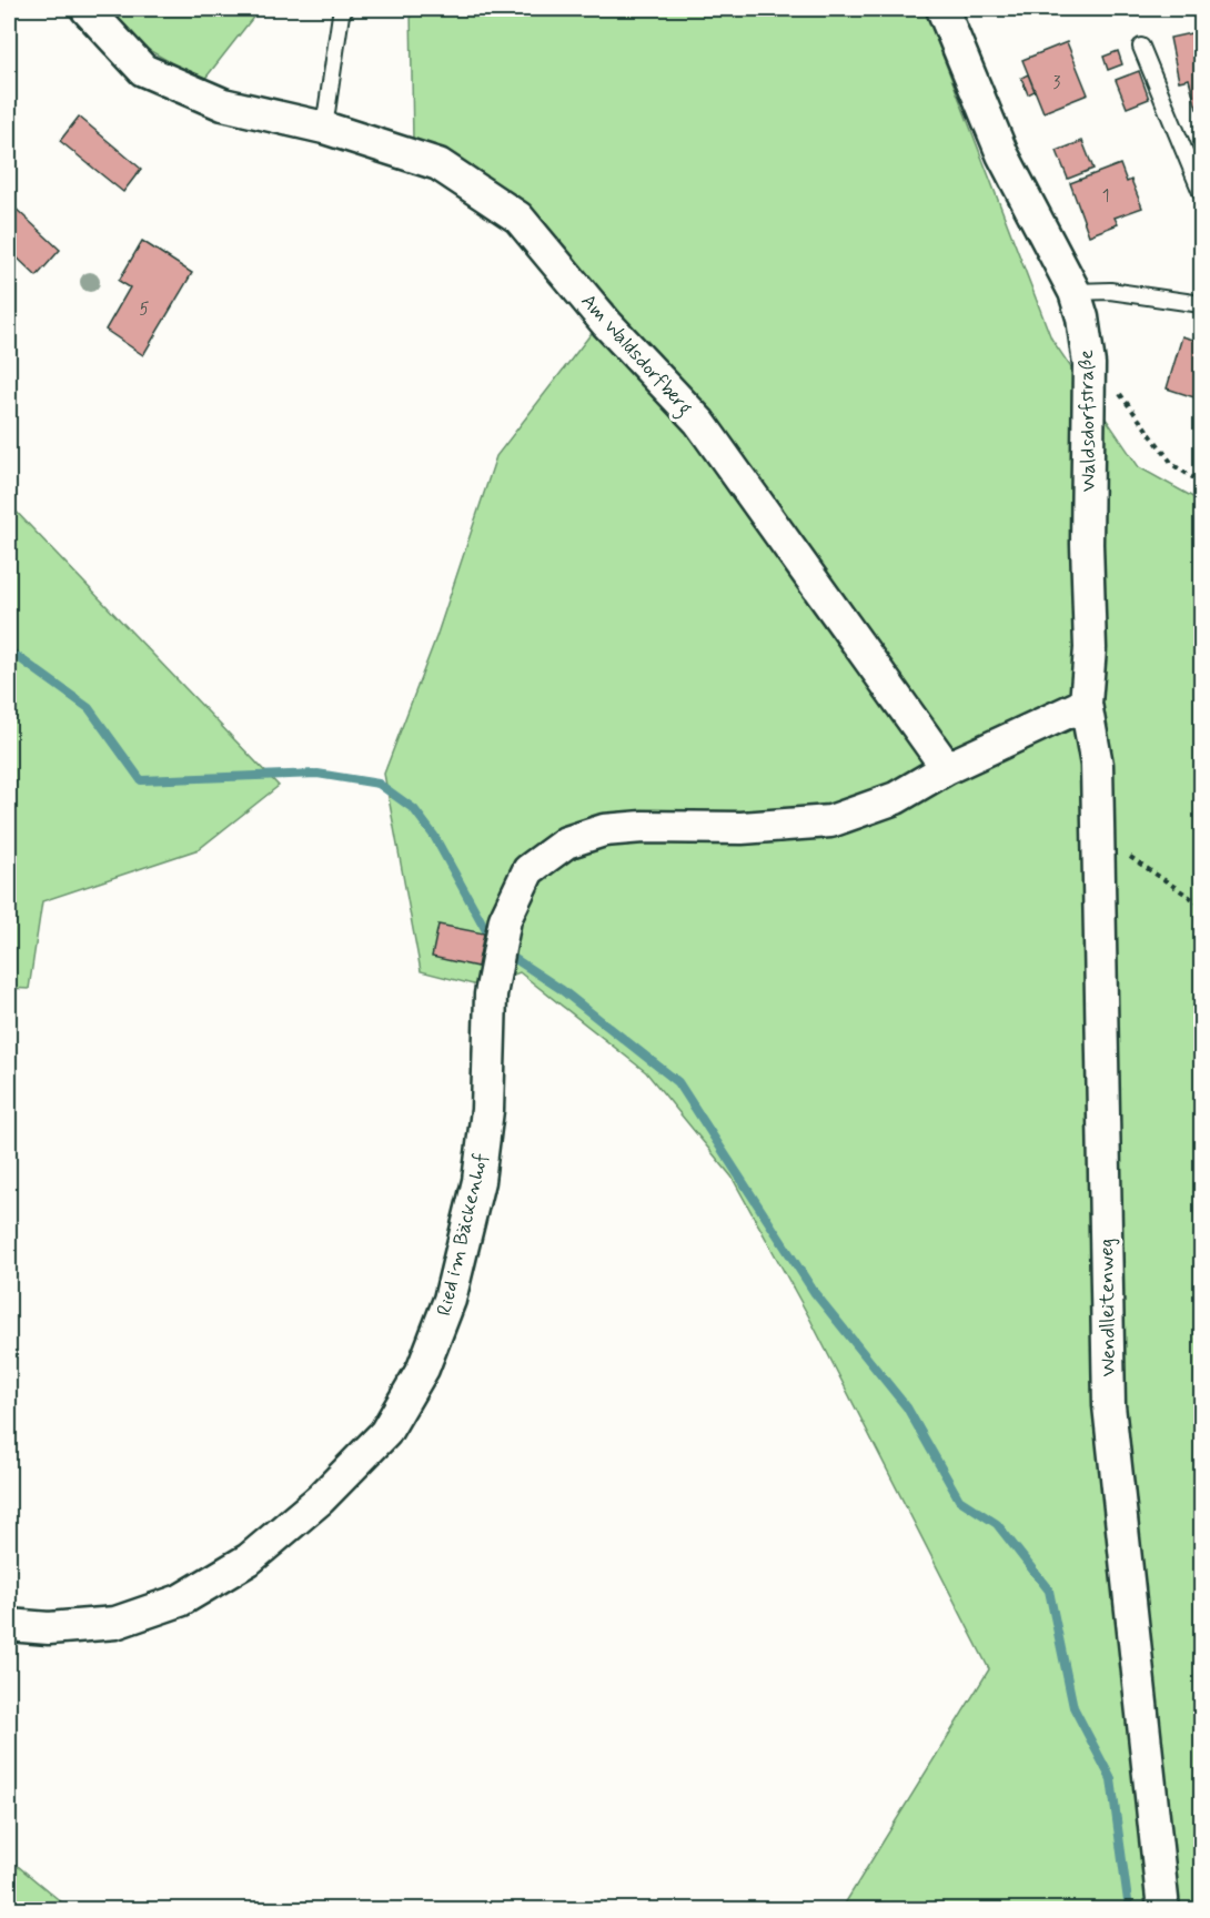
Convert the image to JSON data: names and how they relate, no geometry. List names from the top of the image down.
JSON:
{
  "streets": {
    "street": [
      "Am Waldsdorfberg",
      "Waldsdorfstraße",
      "Ried im Bäckenhof",
      "Wendlleitenweg"
    ]
  },
  "crossings": [
    ["Am Waldsdorfberg", "Ried im Bäckenhof"],
    ["Waldsdorfstraße", "Wendlleitenweg"]
  ],
  "house_numbers": ["3", "1", "5"]
}
